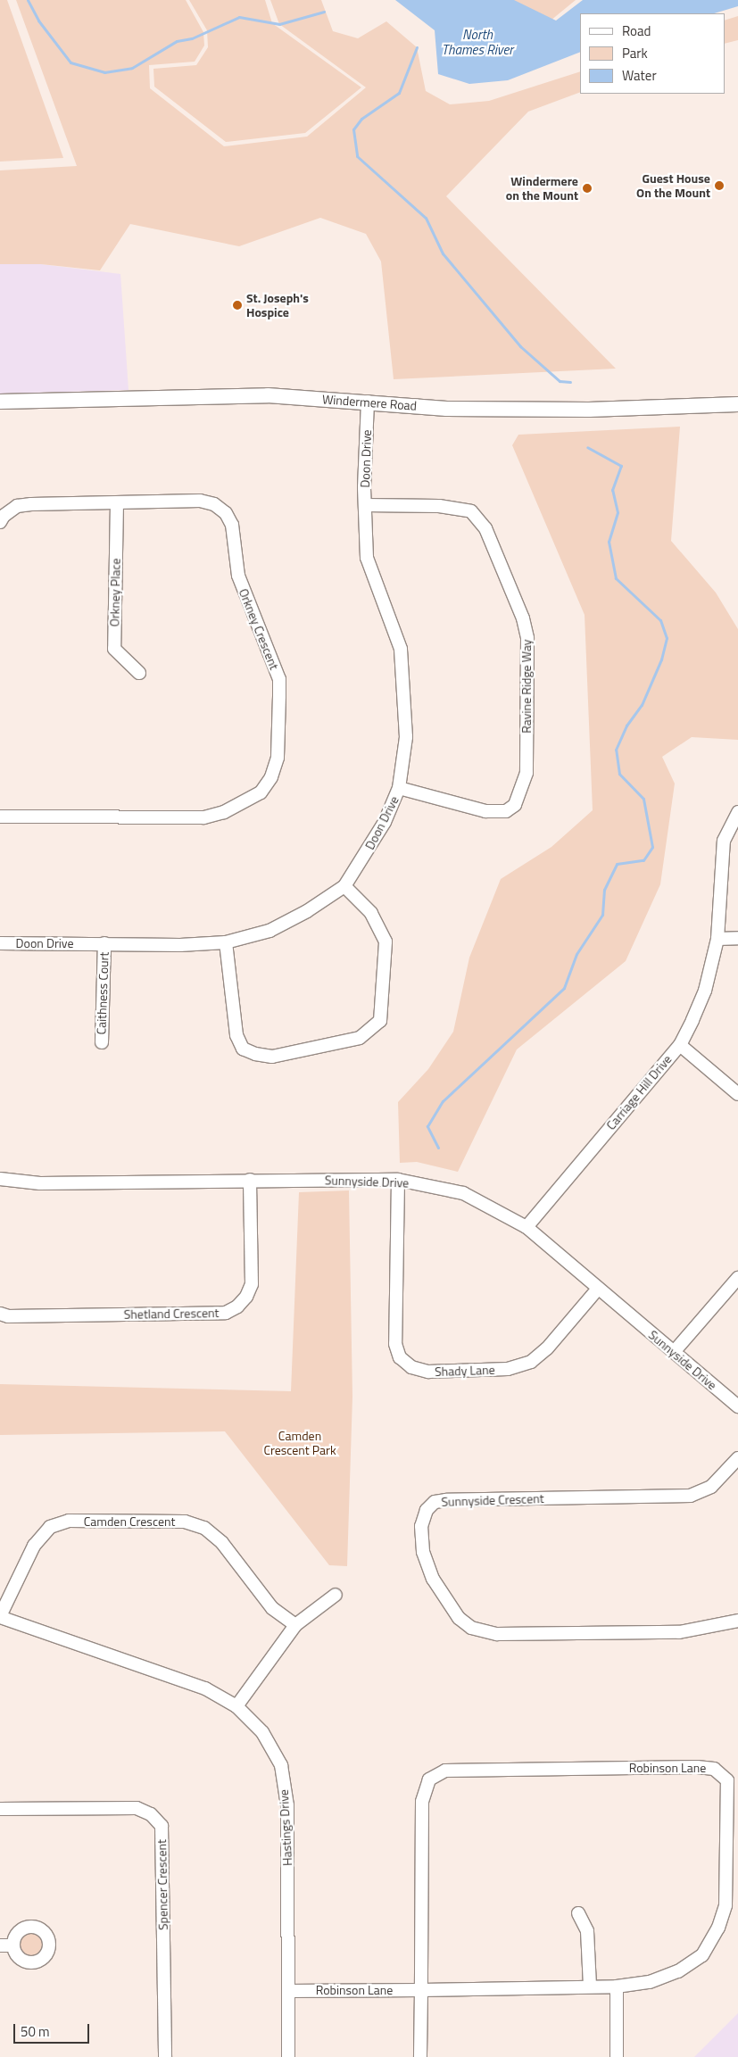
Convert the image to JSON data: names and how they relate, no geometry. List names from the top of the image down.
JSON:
{
  "streets": {
    "main road": ["Windermere Road"],
    "street": [
      "Doon Drive",
      "Orkney Place",
      "Orkney Crescent",
      "Ravine Ridge Way",
      "Caithness Court",
      "Carriage Hill Drive",
      "Sunnyside Drive",
      "Shetland Crescent",
      "Shady Lane",
      "Sunnyside Crescent",
      "Camden Crescent",
      "Robinson Lane",
      "Hastings Drive",
      "Spencer Crescent"
    ]
  },
  "crossings": [
    ["Windermere Road", "Doon Drive"],
    ["Doon Drive", "Ravine Ridge Way"],
    ["Doon Drive", "Caithness Court"],
    ["Orkney Place", "Orkney Crescent"],
    ["Carriage Hill Drive", "Sunnyside Drive"],
    ["Sunnyside Drive", "Shetland Crescent"],
    ["Sunnyside Drive", "Shady Lane"],
    ["Camden Crescent", "Hastings Drive"],
    ["Robinson Lane", "Hastings Drive"]
  ],
  "water": ["North Thames River"],
  "parks": ["Camden Crescent Park"],
  "places": ["Guest House On the Mount", "Windermere on the Mount", "St. Joseph's Hospice"],
  "legend": ["Road", "Park", "Water"],
  "scale_bar": "50 m"
}
